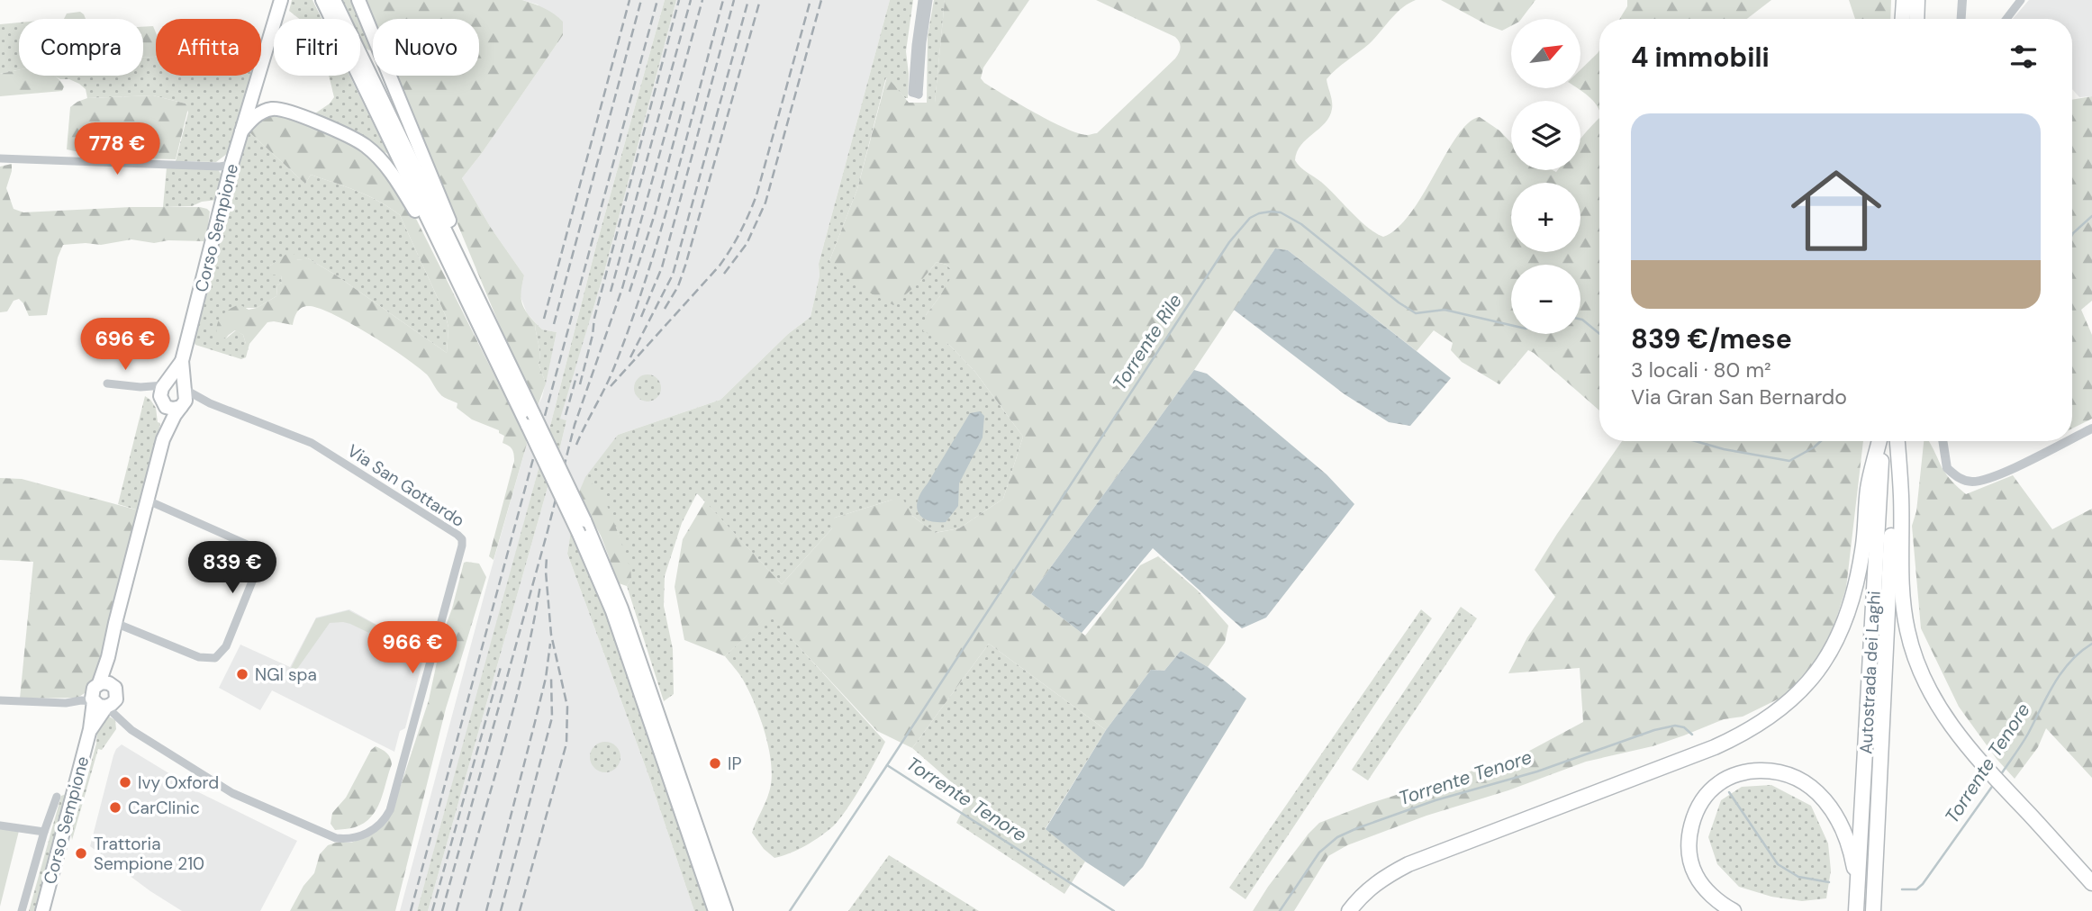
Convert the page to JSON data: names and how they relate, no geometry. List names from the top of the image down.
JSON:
{
  "streets": {
    "highway": ["Autostrada dei Laghi"],
    "main road": ["Corso Sempione"],
    "street": ["Via San Gottardo"]
  },
  "crossings": [
    ["Corso Sempione", "Via San Gottardo"]
  ],
  "water": ["Torrente Rile", "Torrente Tenore"],
  "places": [
    "NGI spa",
    "IP",
    "Ivy Oxford",
    "CarClinic",
    "Trattoria Sempione 210"
  ],
  "north": "top right",
  "page": {
    "map_buttons": ["+", "−"],
    "chip": [
      "Compra",
      "Affitta",
      "Filtri",
      "Nuovo"
    ],
    "heading": "4 immobili",
    "list": [
      {
        "name": "839 €/mese",
        "note": "3 locali · 80 m² · Via Gran San Bernardo"
      }
    ],
    "price": [
      "778 €",
      "696 €",
      "839 €",
      "966 €"
    ]
  }
}
